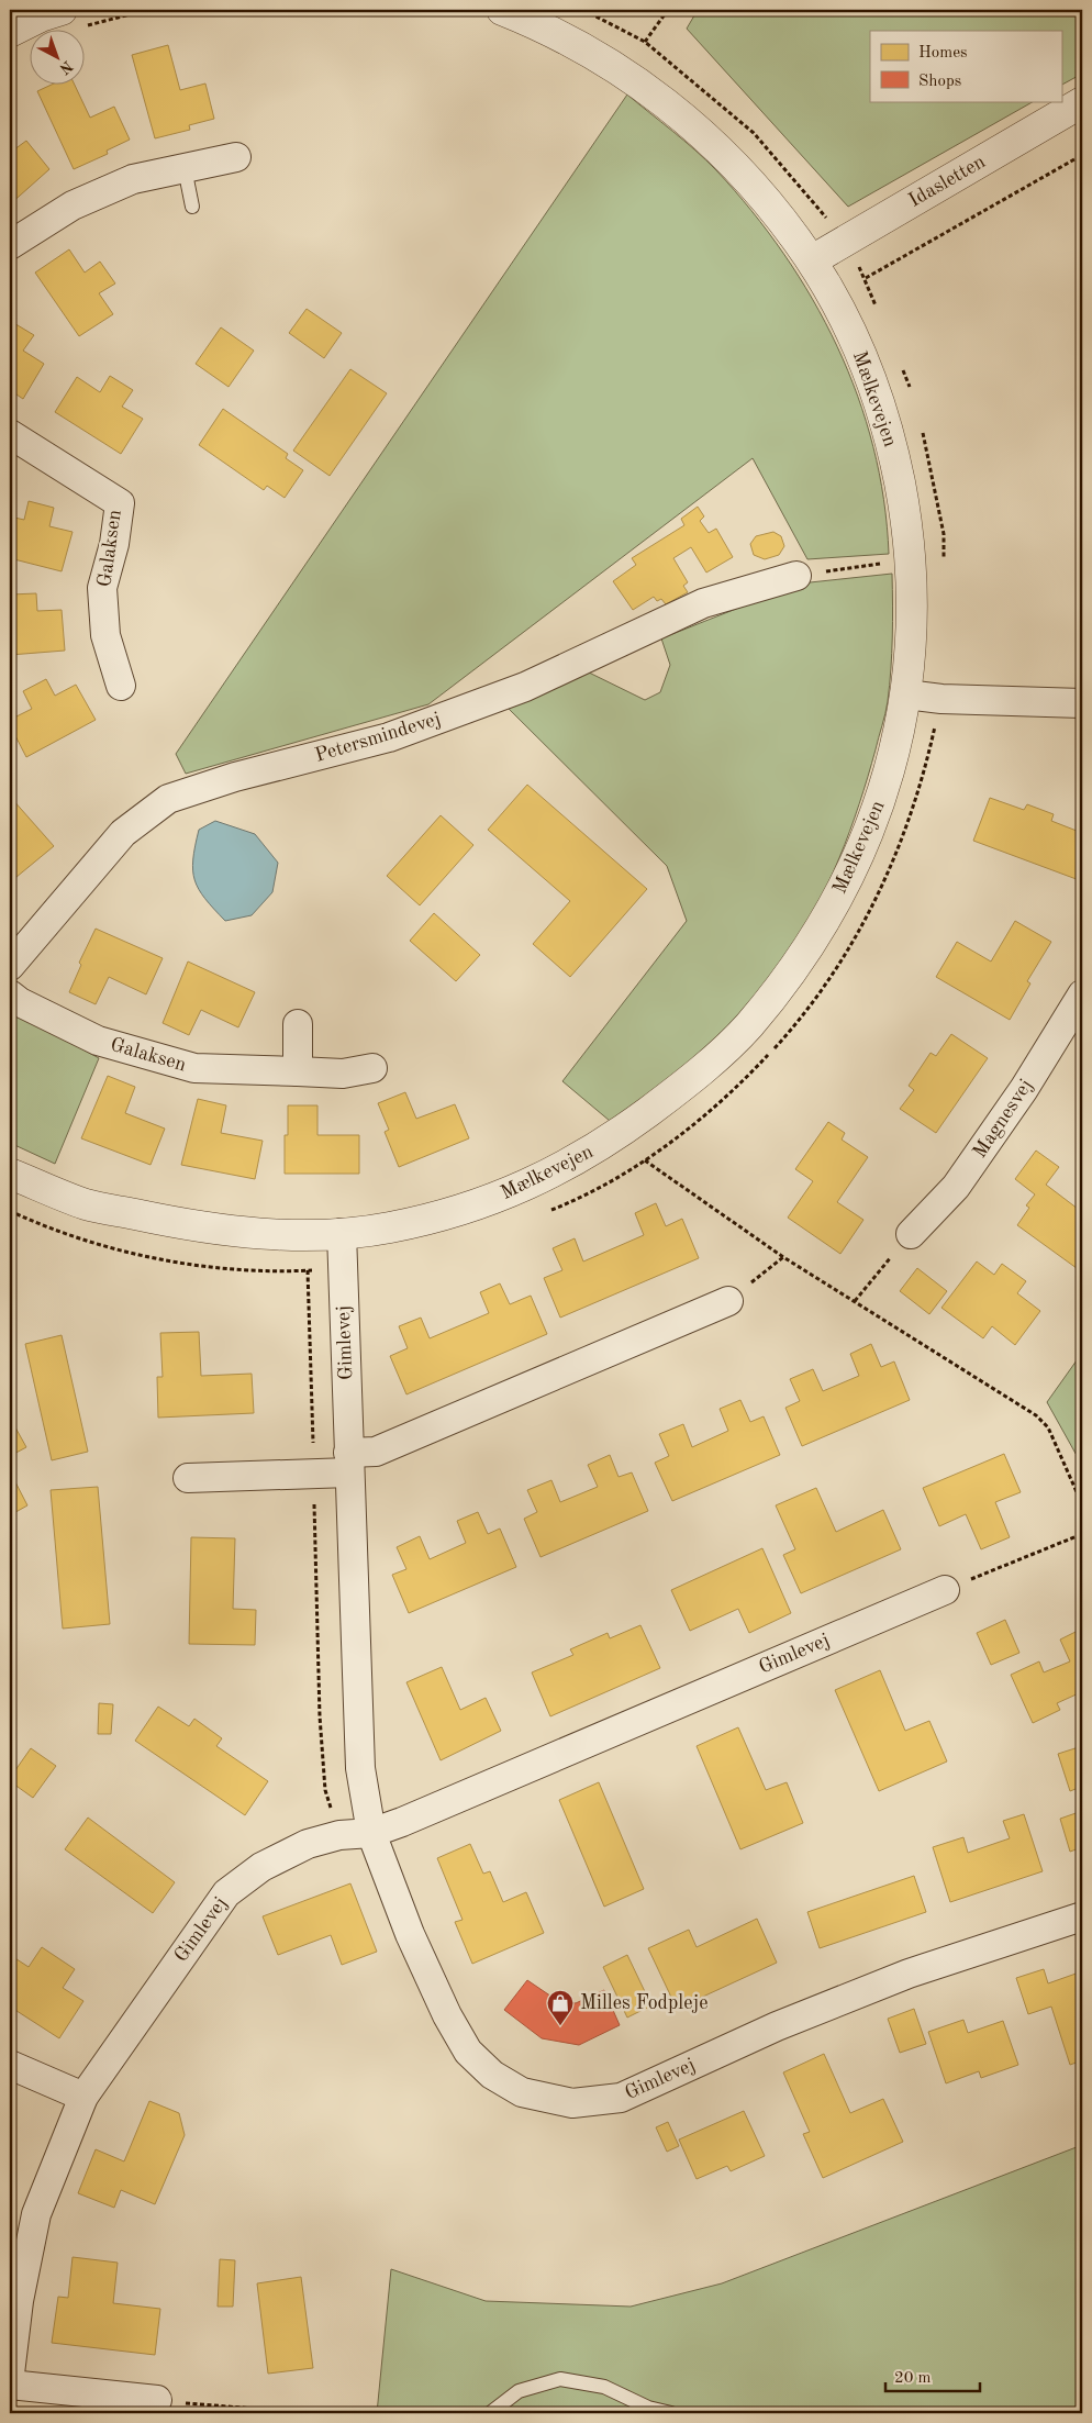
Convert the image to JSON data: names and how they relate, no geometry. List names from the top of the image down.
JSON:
{
  "streets": {
    "street": [
      "Idasletten",
      "Mælkevejen",
      "Galaksen",
      "Petersmindevej",
      "Magnesvej",
      "Gimlevej"
    ]
  },
  "crossings": [
    ["Idasletten", "Mælkevejen"],
    ["Mælkevejen", "Gimlevej"]
  ],
  "places": {
    "shop": ["Milles Fodpleje"]
  },
  "legend": ["Homes", "Shops"],
  "scale_bar": "20 m",
  "north": "bottom right"
}
